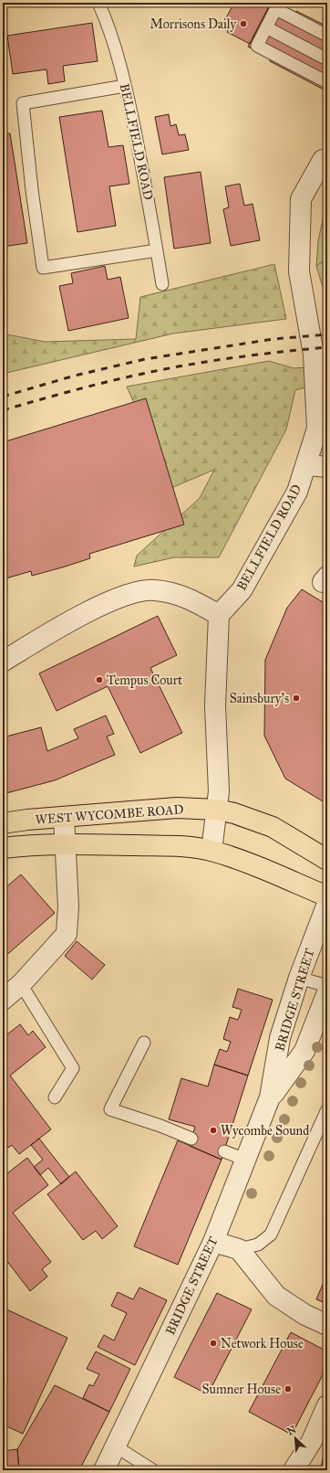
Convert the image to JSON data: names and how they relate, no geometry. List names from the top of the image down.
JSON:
{
  "streets": {
    "main road": ["WEST WYCOMBE ROAD"],
    "street": ["BELLFIELD ROAD", "BRIDGE STREET"]
  },
  "places": [
    "Morrisons Daily",
    "Tempus Court",
    "Sainsbury's",
    "Wycombe Sound",
    "Network House",
    "Sumner House"
  ],
  "north": "top left"
}
